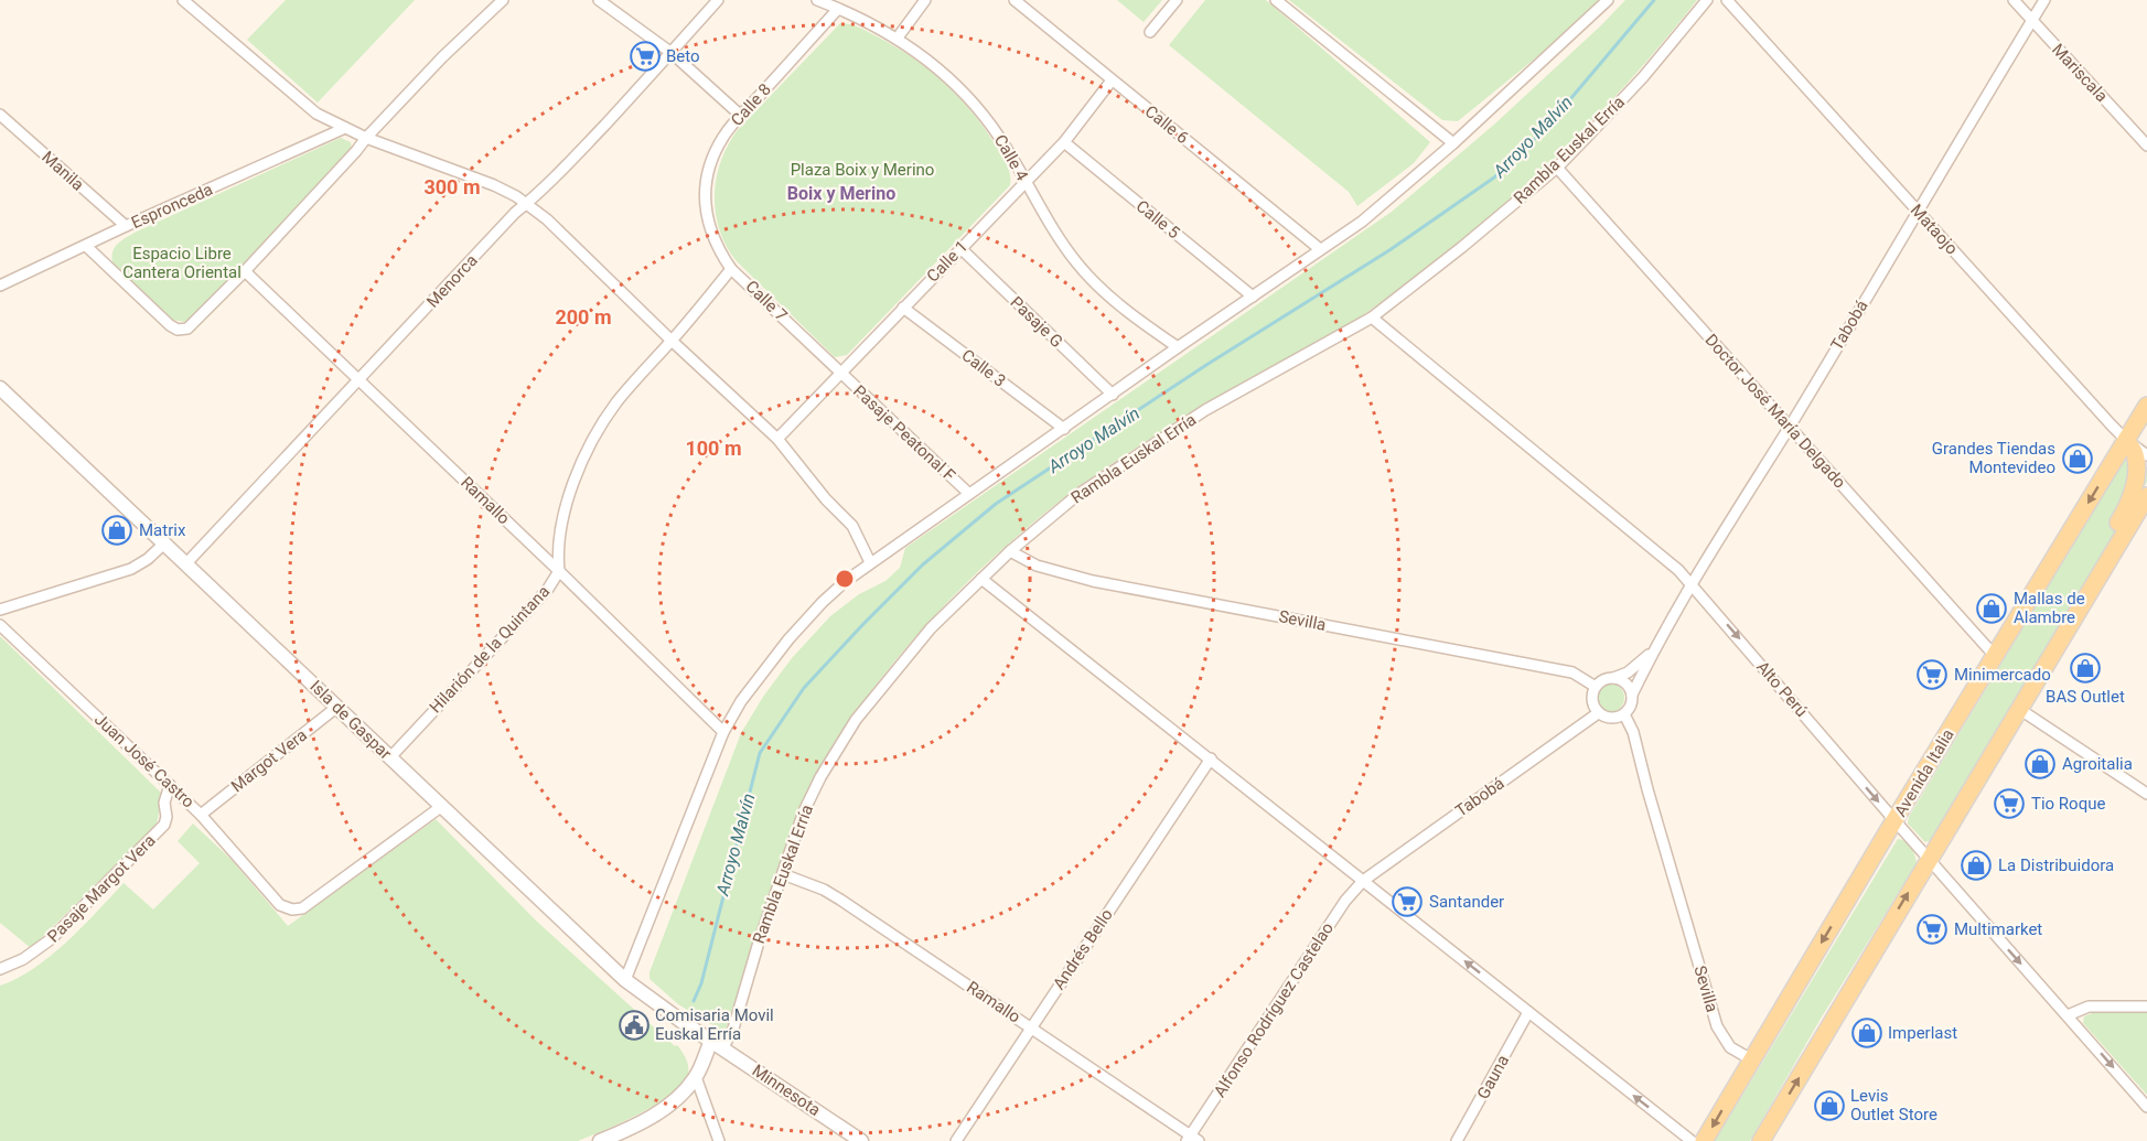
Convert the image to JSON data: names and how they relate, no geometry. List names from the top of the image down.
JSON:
{
  "streets": {
    "main road": ["Avenida Italia"],
    "street": [
      "Mariscala",
      "Calle 8",
      "Calle 6",
      "Rambla Euskal Erría",
      "Calle 4",
      "Manila",
      "Espronceda",
      "Calle 5",
      "Mataojo",
      "Calle 1",
      "Menorca",
      "Calle 7",
      "Pasaje G",
      "Tabobá",
      "Calle 3",
      "Doctor José María Delgado",
      "Pasaje Peatonal F",
      "Ramallo",
      "Sevilla",
      "Hilarión de la Quintana",
      "Alto Perú",
      "Isla de Gaspar",
      "Juan José Castro",
      "Margot Vera",
      "Pasaje Margot Vera",
      "Andrés Bello",
      "Alfonso Rodríguez Castelao",
      "Gauna",
      "Minnesota"
    ]
  },
  "crossings": [
    ["Mariscala", "Tabobá"],
    ["Calle 8", "Calle 4"],
    ["Calle 8", "Calle 7"],
    ["Calle 6", "Calle 1"],
    ["Rambla Euskal Erría", "Doctor José María Delgado"],
    ["Rambla Euskal Erría", "Ramallo"],
    ["Rambla Euskal Erría", "Sevilla"],
    ["Rambla Euskal Erría", "Alto Perú"],
    ["Rambla Euskal Erría", "Isla de Gaspar"],
    ["Rambla Euskal Erría", "Minnesota"],
    ["Calle 4", "Calle 1"],
    ["Manila", "Espronceda"],
    ["Calle 5", "Calle 1"],
    ["Mataojo", "Tabobá"],
    ["Mataojo", "Avenida Italia"],
    ["Calle 1", "Calle 7"],
    ["Calle 1", "Pasaje G"],
    ["Calle 1", "Calle 3"],
    ["Calle 1", "Pasaje Peatonal F"],
    ["Menorca", "Ramallo"],
    ["Menorca", "Isla de Gaspar"],
    ["Calle 7", "Pasaje Peatonal F"],
    ["Calle 7", "Hilarión de la Quintana"],
    ["Tabobá", "Doctor José María Delgado"],
    ["Tabobá", "Sevilla"],
    ["Tabobá", "Alto Perú"],
    ["Tabobá", "Alfonso Rodríguez Castelao"],
    ["Doctor José María Delgado", "Avenida Italia"],
    ["Ramallo", "Hilarión de la Quintana"],
    ["Ramallo", "Andrés Bello"],
    ["Ramallo", "Alfonso Rodríguez Castelao"],
    ["Sevilla", "Avenida Italia"],
    ["Hilarión de la Quintana", "Isla de Gaspar"],
    ["Alto Perú", "Avenida Italia"],
    ["Isla de Gaspar", "Juan José Castro"],
    ["Isla de Gaspar", "Margot Vera"],
    ["Isla de Gaspar", "Minnesota"],
    ["Juan José Castro", "Margot Vera"],
    ["Juan José Castro", "Pasaje Margot Vera"]
  ],
  "one_way": ["Alto Perú"],
  "districts": ["Boix y Merino"],
  "water": ["Arroyo Malvín"],
  "parks": ["Plaza Boix y Merino", "Espacio Libre Cantera Oriental"],
  "places": {
    "supermarket": [
      "Beto",
      "Minimercado",
      "Tio Roque",
      "Santander",
      "Multimarket"
    ],
    "shop": [
      "Grandes Tiendas Montevideo",
      "Matrix",
      "Mallas de Alambre",
      "BAS Outlet",
      "Agroitalia",
      "La Distribuidora",
      "Imperlast",
      "Levis Outlet Store"
    ],
    "public building": ["Comisaria Movil Euskal Erría"]
  },
  "rings": ["300 m", "200 m", "100 m"]
}
